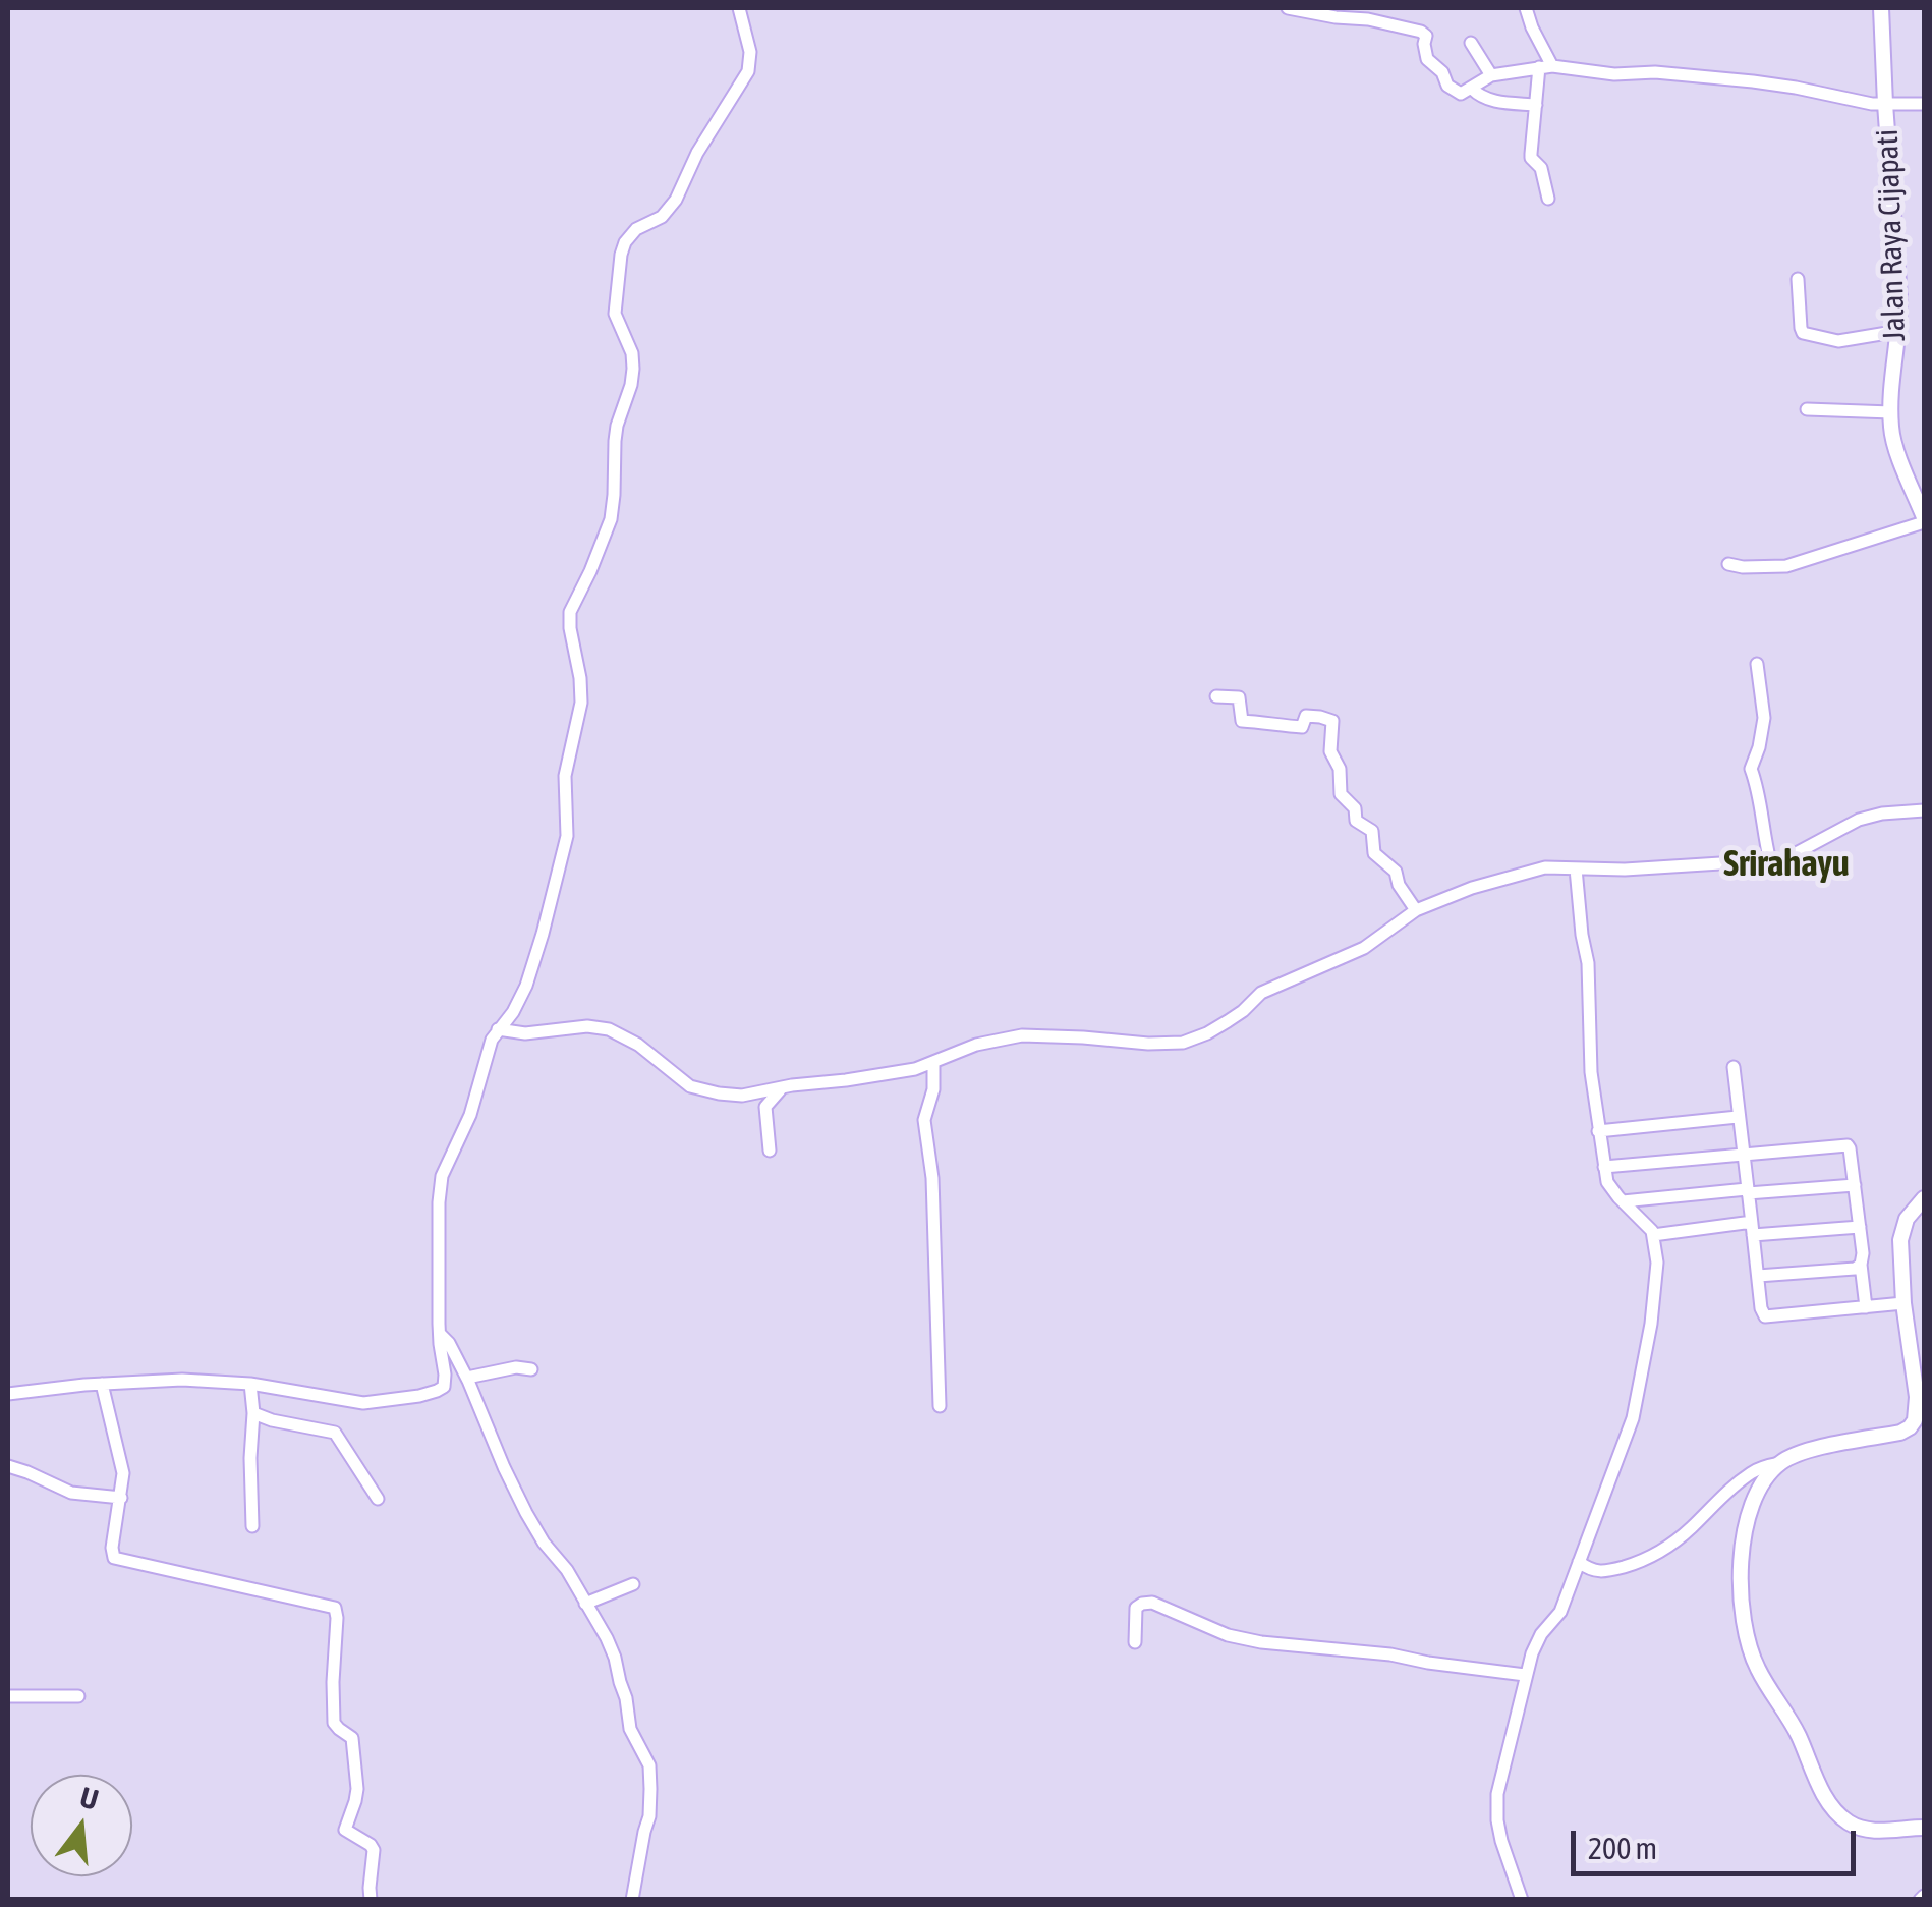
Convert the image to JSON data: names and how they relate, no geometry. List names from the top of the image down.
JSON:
{
  "streets": {
    "main road": ["Jalan Raya Cijapati"]
  },
  "districts": ["Srirahayu"],
  "scale_bar": "200 m",
  "north": "top"
}
